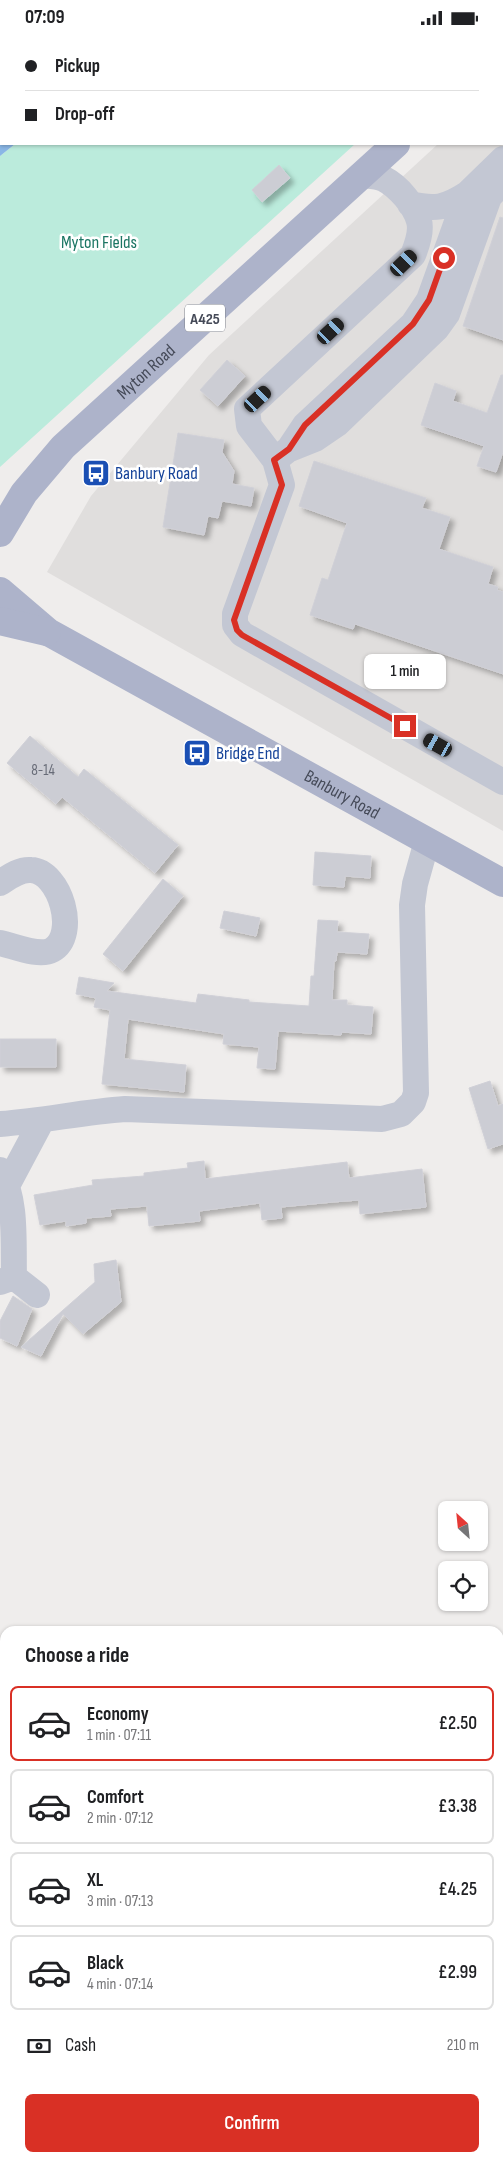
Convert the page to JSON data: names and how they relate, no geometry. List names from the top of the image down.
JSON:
{
  "streets": {
    "main road": ["A425", "Myton Road", "Banbury Road"]
  },
  "parks": ["Myton Fields"],
  "places": {
    "bus stop": ["Banbury Road", "Bridge End"]
  },
  "house_numbers": ["8-14"],
  "north": "top left",
  "page": {
    "status": "07:09",
    "banner": ["Pickup", "Drop-off"],
    "bubble": "1 min",
    "heading": "Choose a ride",
    "list": [
      {
        "name": "Economy",
        "note": "1 min · 07:11",
        "value": "£2.50"
      },
      {
        "name": "Comfort",
        "note": "2 min · 07:12",
        "value": "£3.38"
      },
      {
        "name": "XL",
        "note": "3 min · 07:13",
        "value": "£4.25"
      },
      {
        "name": "Black",
        "note": "4 min · 07:14",
        "value": "£2.99"
      }
    ],
    "pay": ["Cash", "210 m"],
    "buttons": "Confirm"
  }
}
